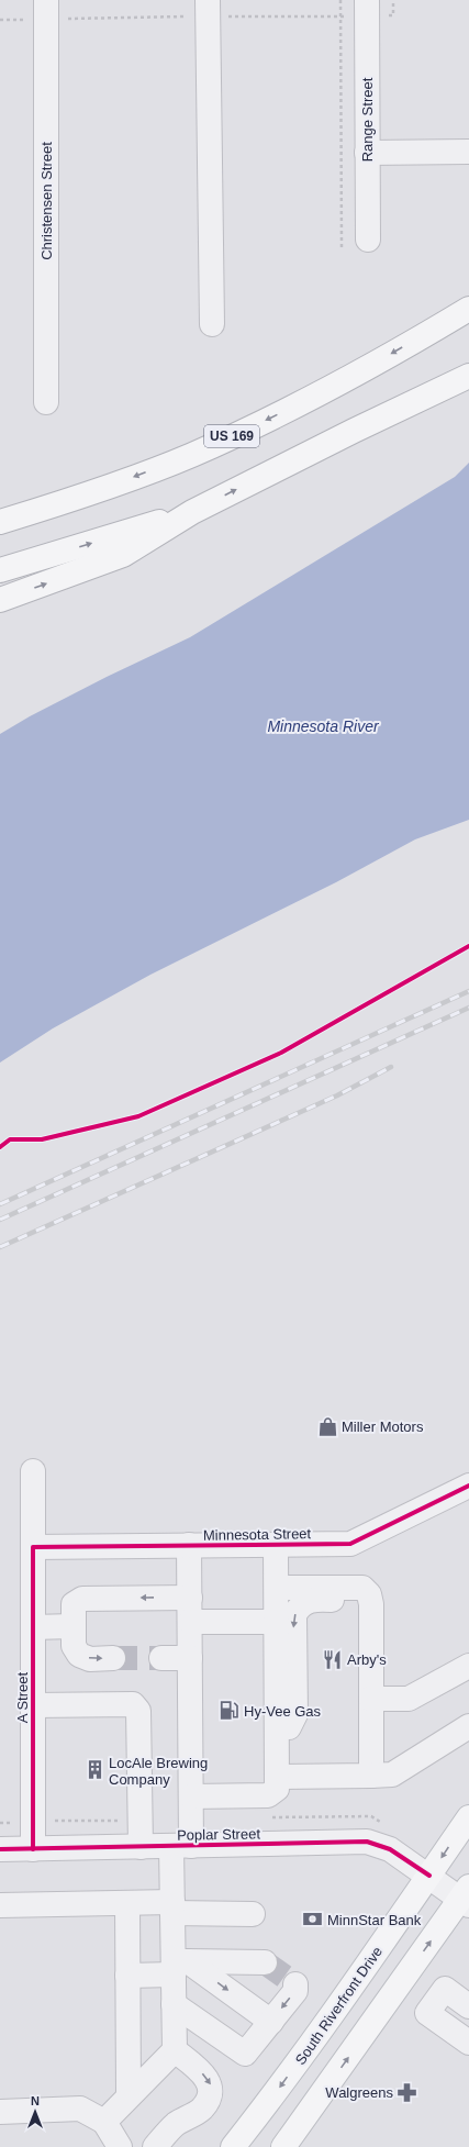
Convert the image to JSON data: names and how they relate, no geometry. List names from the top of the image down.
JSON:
{
  "streets": {
    "main road": ["US 169", "South Riverfront Drive"],
    "street": [
      "Range Street",
      "Christensen Street",
      "Minnesota Street",
      "A Street",
      "Poplar Street"
    ]
  },
  "crossings": [
    ["Minnesota Street", "A Street"],
    ["A Street", "Poplar Street"],
    ["Poplar Street", "South Riverfront Drive"]
  ],
  "water": ["Minnesota River"],
  "places": {
    "shop": ["Miller Motors"],
    "restaurant": ["Arby's"],
    "fuel station": ["Hy-Vee Gas"],
    "building": ["LocAle Brewing Company"],
    "bank": ["MinnStar Bank"],
    "pharmacy": ["Walgreens"]
  },
  "north": "top"
}
